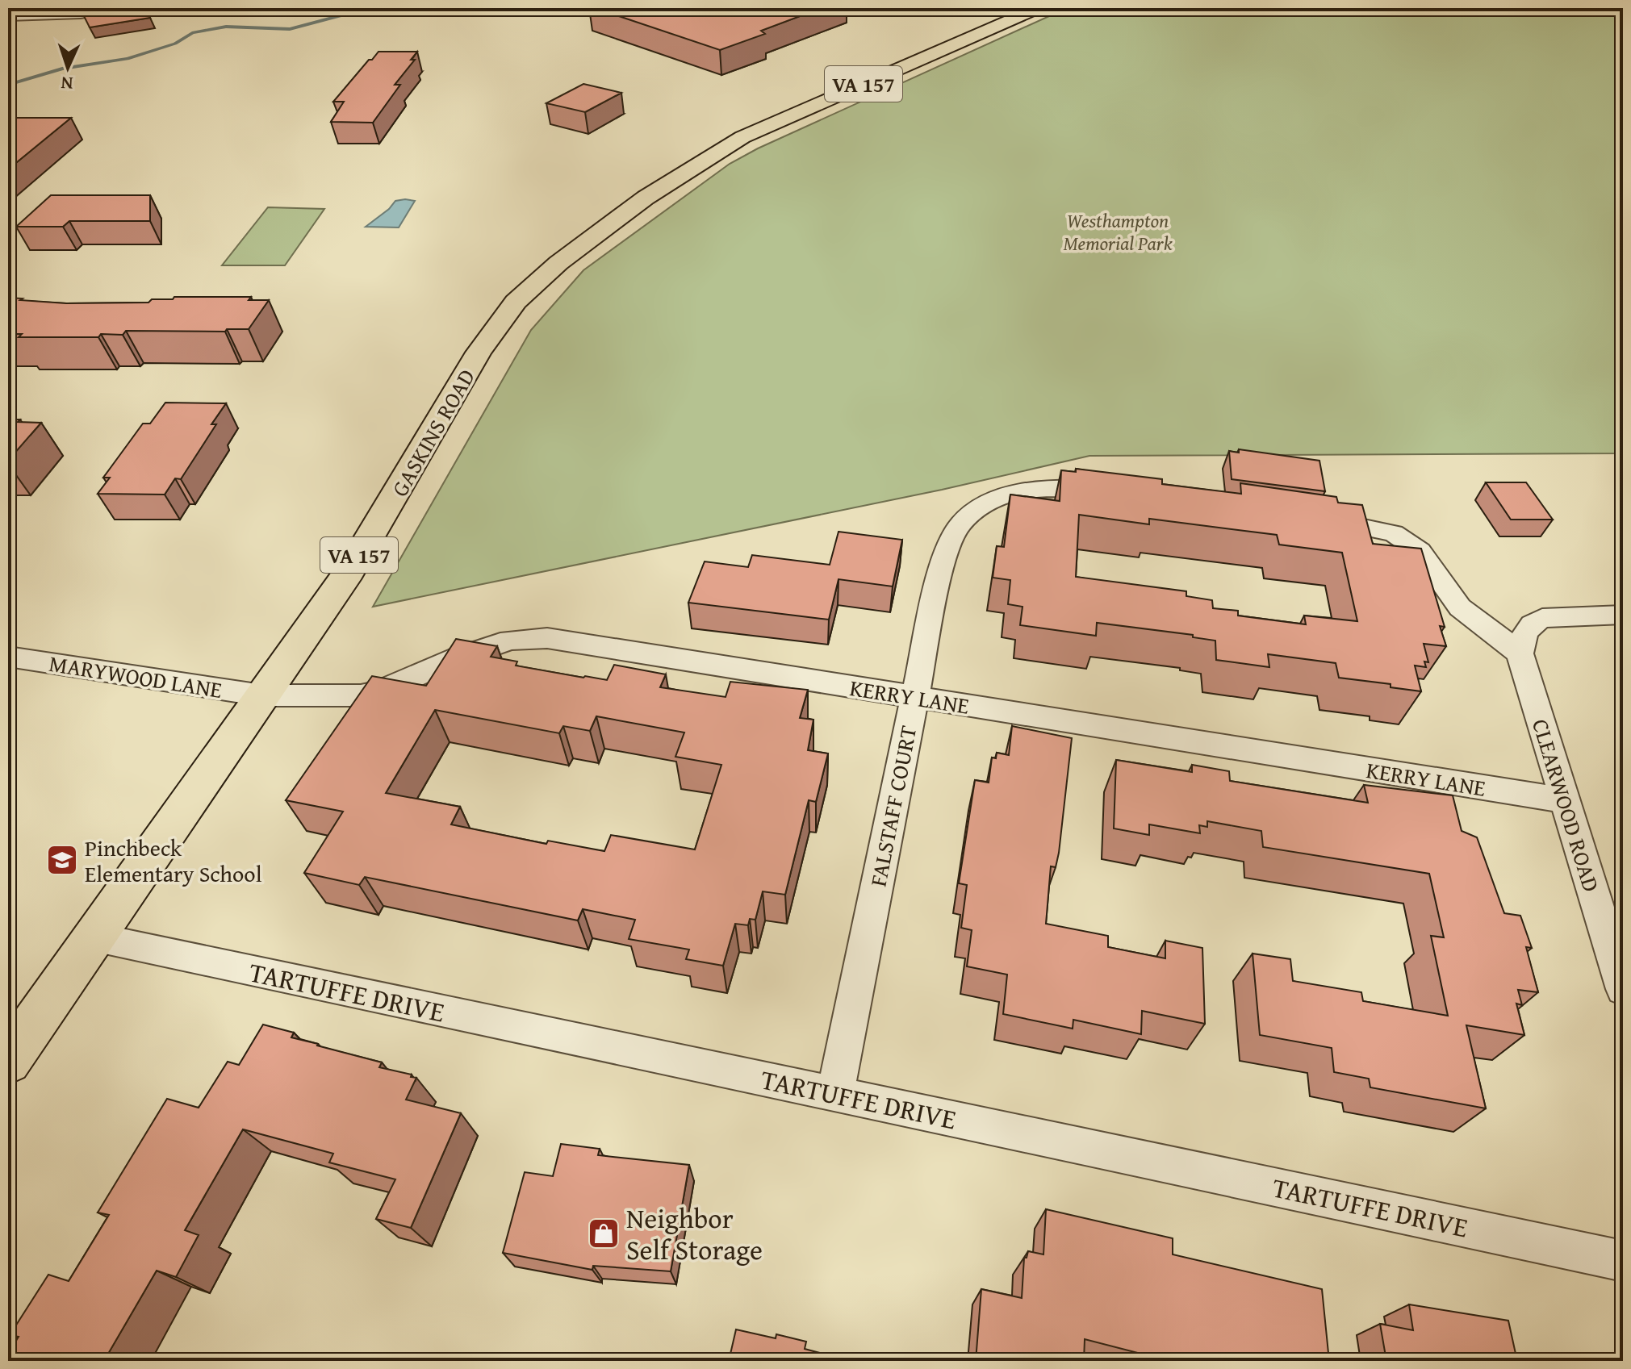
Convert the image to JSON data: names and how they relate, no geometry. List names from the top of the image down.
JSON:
{
  "streets": {
    "main road": ["VA 157", "GASKINS ROAD"],
    "street": [
      "MARYWOOD LANE",
      "KERRY LANE",
      "CLEARWOOD ROAD",
      "FALSTAFF COURT",
      "TARTUFFE DRIVE"
    ]
  },
  "crossings": [
    ["GASKINS ROAD", "MARYWOOD LANE"],
    ["GASKINS ROAD", "KERRY LANE"],
    ["GASKINS ROAD", "TARTUFFE DRIVE"],
    ["MARYWOOD LANE", "KERRY LANE"],
    ["KERRY LANE", "CLEARWOOD ROAD"],
    ["KERRY LANE", "FALSTAFF COURT"],
    ["FALSTAFF COURT", "TARTUFFE DRIVE"]
  ],
  "parks": ["Westhampton Memorial Park"],
  "places": {
    "school or university": ["Pinchbeck Elementary School"],
    "shop": ["Neighbor Self Storage"]
  },
  "north": "bottom"
}
